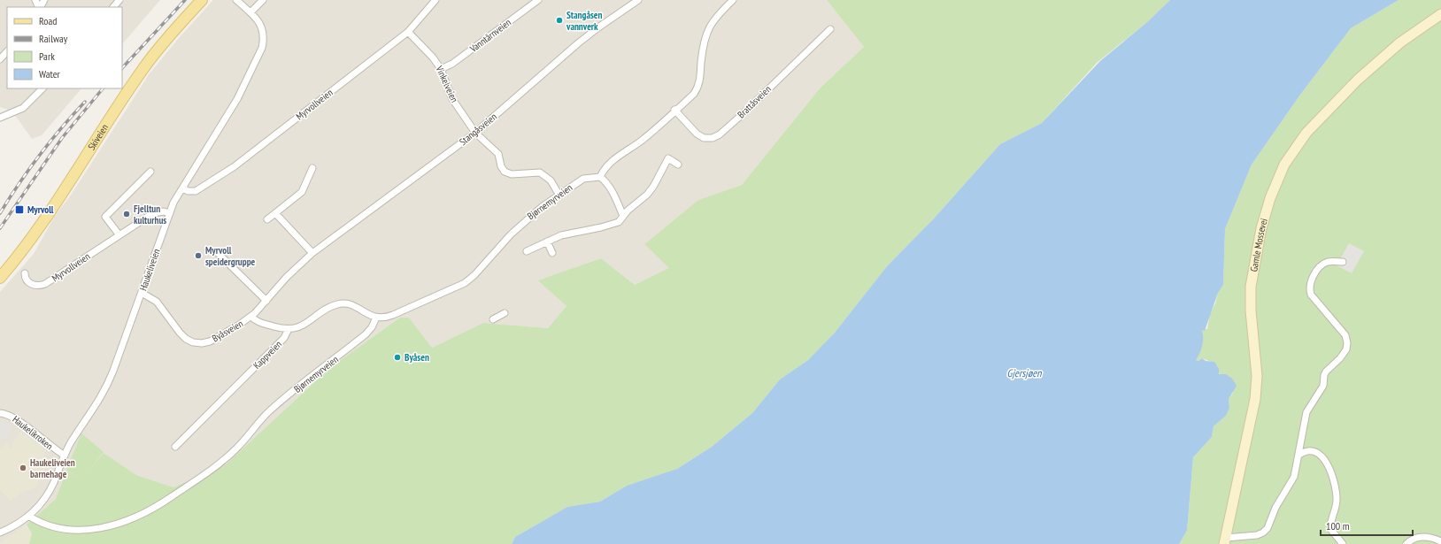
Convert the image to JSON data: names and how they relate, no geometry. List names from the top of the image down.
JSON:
{
  "streets": {
    "main road": ["Skiveien", "Gamle Mossevei"],
    "street": [
      "Vanntårnveien",
      "Vinkelveien",
      "Brattåsveien",
      "Myrvollveien",
      "Stangåsveien",
      "Bjørnemyrveien",
      "Haukeliveien",
      "Byåsveien",
      "Kappveien",
      "Haukelikroken"
    ]
  },
  "crossings": [
    ["Vanntårnveien", "Vinkelveien"],
    ["Vinkelveien", "Myrvollveien"],
    ["Vinkelveien", "Stangåsveien"],
    ["Vinkelveien", "Bjørnemyrveien"],
    ["Myrvollveien", "Haukeliveien"],
    ["Stangåsveien", "Byåsveien"],
    ["Haukeliveien", "Byåsveien"],
    ["Haukeliveien", "Haukelikroken"],
    ["Byåsveien", "Kappveien"]
  ],
  "water": ["Gjersjøen"],
  "places": {
    "other": [
      "Stangåsen vannverk",
      "Fjelltun kulturhus",
      "Myrvoll speidergruppe",
      "Byåsen",
      "Haukeliveien barnehage"
    ],
    "transit": ["Myrvoll"]
  },
  "legend": [
    "Road",
    "Railway",
    "Park",
    "Water"
  ],
  "scale_bar": "100 m"
}
